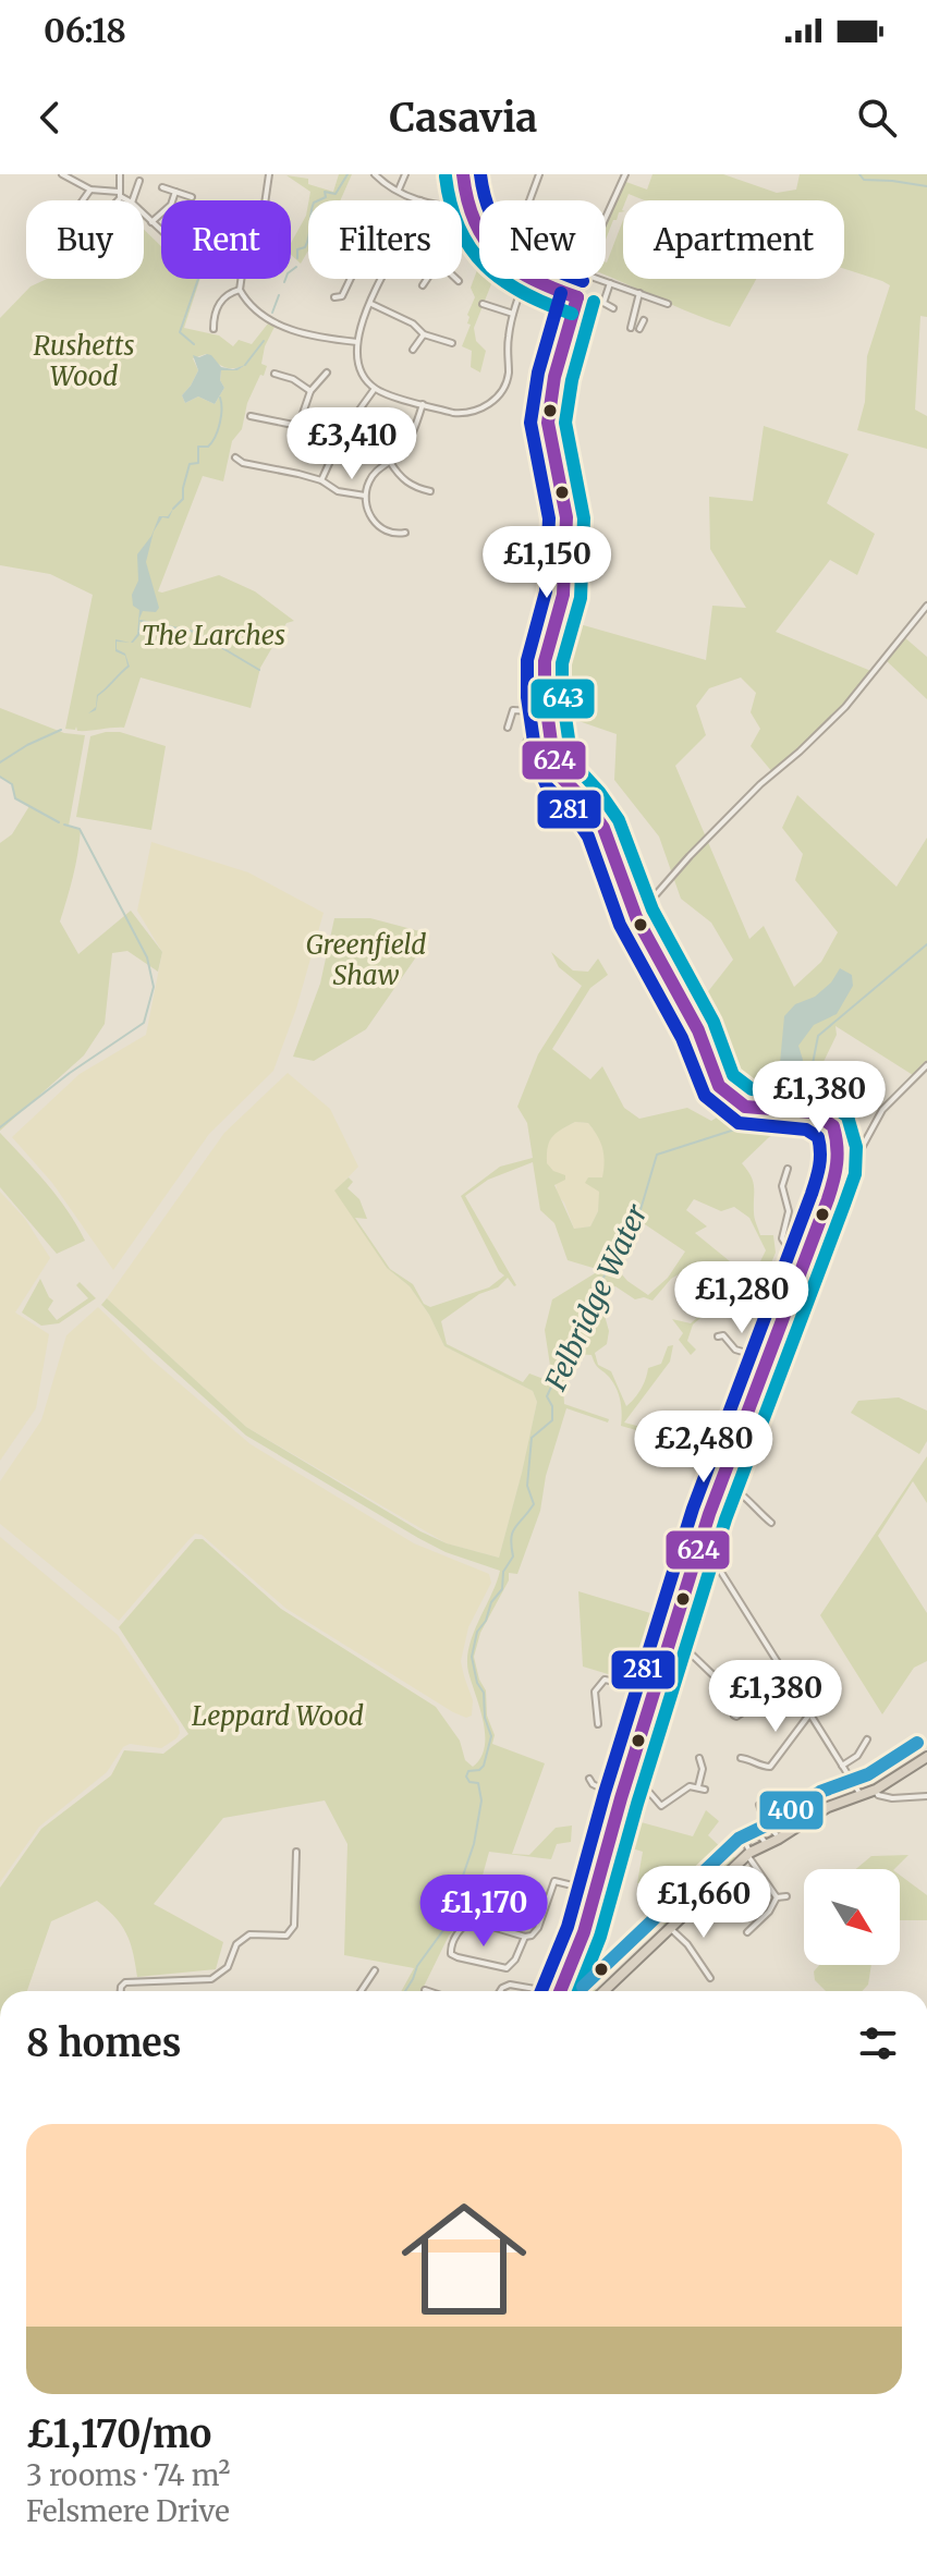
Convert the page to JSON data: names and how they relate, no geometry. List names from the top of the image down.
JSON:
{
  "water": ["Felbridge Water"],
  "parks": [
    "Rushetts Wood",
    "The Larches",
    "Greenfield Shaw",
    "Leppard Wood"
  ],
  "lines": [
    "transit line 624",
    "transit line 281",
    "transit line 643",
    "transit line 400"
  ],
  "north": "bottom right",
  "page": {
    "status": "06:18",
    "header": "Casavia",
    "chip": [
      "Buy",
      "Rent",
      "Filters",
      "New",
      "Apartment"
    ],
    "price": [
      "£3,410",
      "£1,150",
      "£1,380",
      "£1,280",
      "£2,480",
      "£1,380",
      "£1,660",
      "£1,170"
    ],
    "heading": "8 homes",
    "list": [
      {
        "name": "£1,170/mo",
        "note": "3 rooms · 74 m² · Felsmere Drive"
      }
    ]
  }
}
